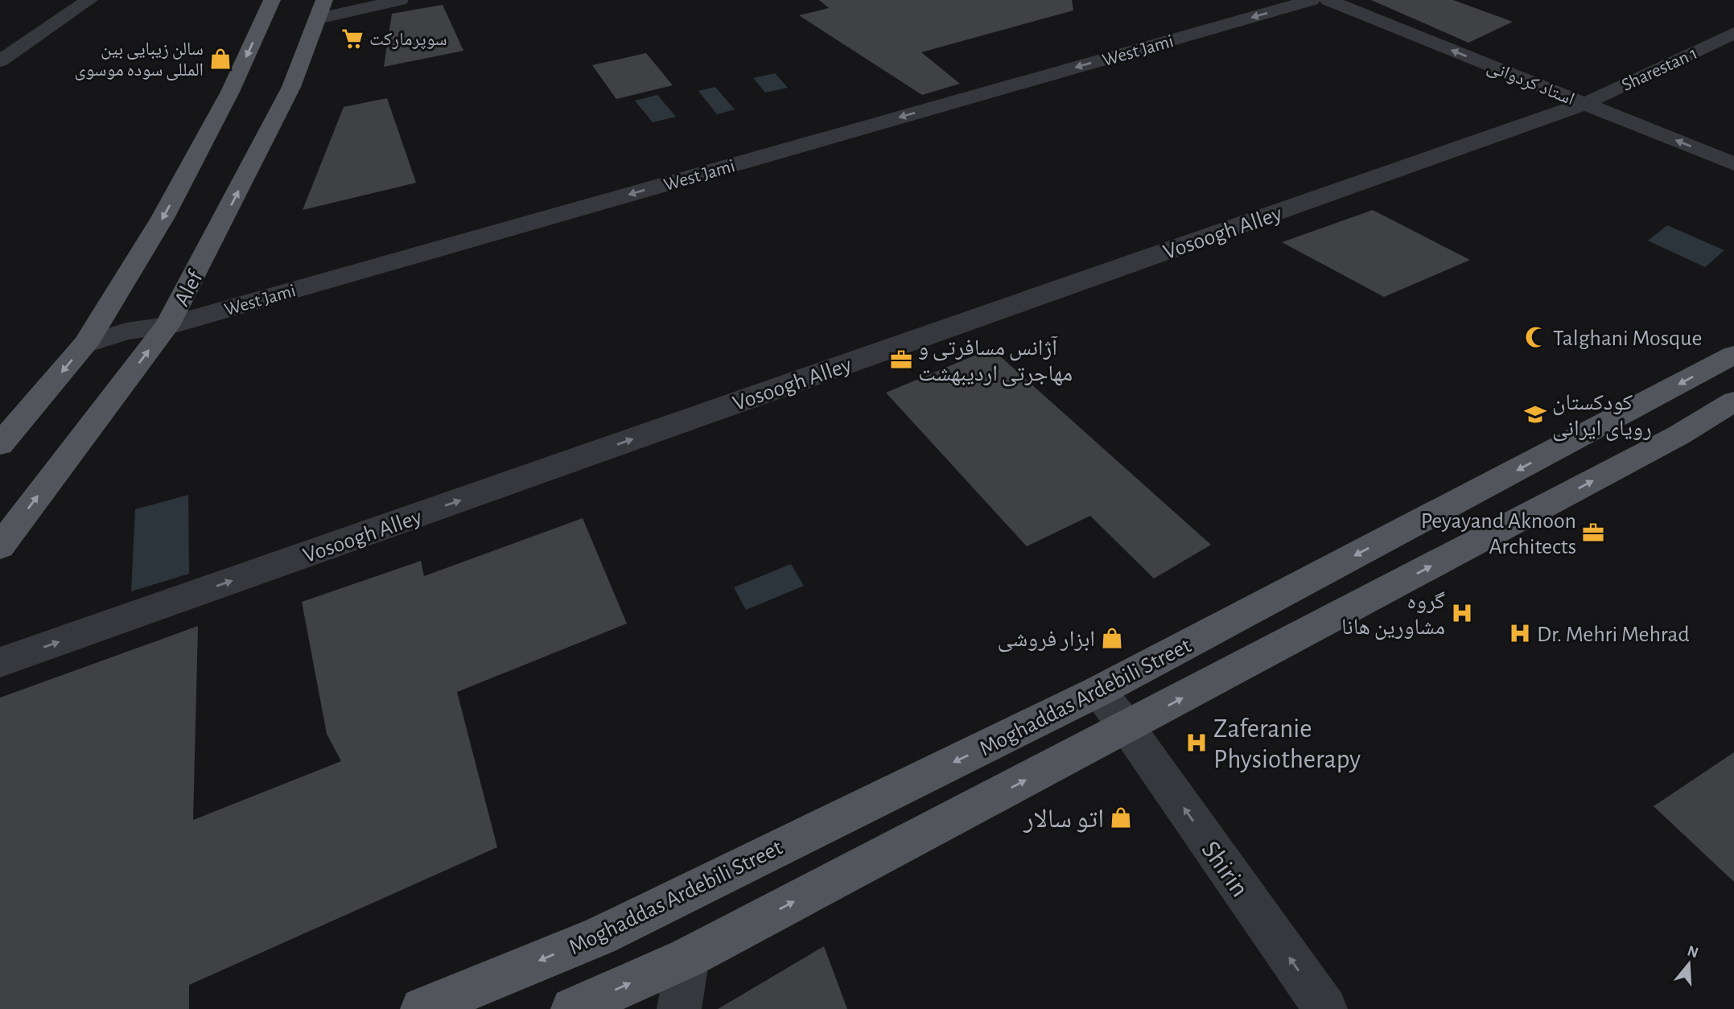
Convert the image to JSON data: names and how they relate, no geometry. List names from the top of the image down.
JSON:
{
  "streets": {
    "main road": ["Alef", "Moghaddas Ardebili Street"],
    "street": [
      "West Jami",
      "Sharestan 1",
      "استاد کردوانی",
      "Vosoogh Alley",
      "Shirin"
    ]
  },
  "crossings": [
    ["West Jami", "Alef"],
    ["Sharestan 1", "استاد کردوانی"],
    ["Sharestan 1", "Vosoogh Alley"],
    ["استاد کردوانی", "Vosoogh Alley"],
    ["Moghaddas Ardebili Street", "Shirin"]
  ],
  "one_way": [
    "West Jami",
    "استاد کردوانی",
    "Vosoogh Alley",
    "Shirin"
  ],
  "places": {
    "supermarket": ["سوپرمارکت"],
    "shop": ["سالن زیبایی بین المللی سوده موسوی", "ابزار فروشی", "اتو سالار"],
    "mosque": ["Talghani Mosque"],
    "office": ["آژانس مسافرتی و مهاجرتی اردیبهشت", "Peyayand Aknoon Architects"],
    "school or university": ["کودکستان رویای ایرانی"],
    "hospital": ["گروه مشاورین هانا", "Dr. Mehri Mehrad", "Zaferanie Physiotherapy"]
  },
  "north": "top"
}
